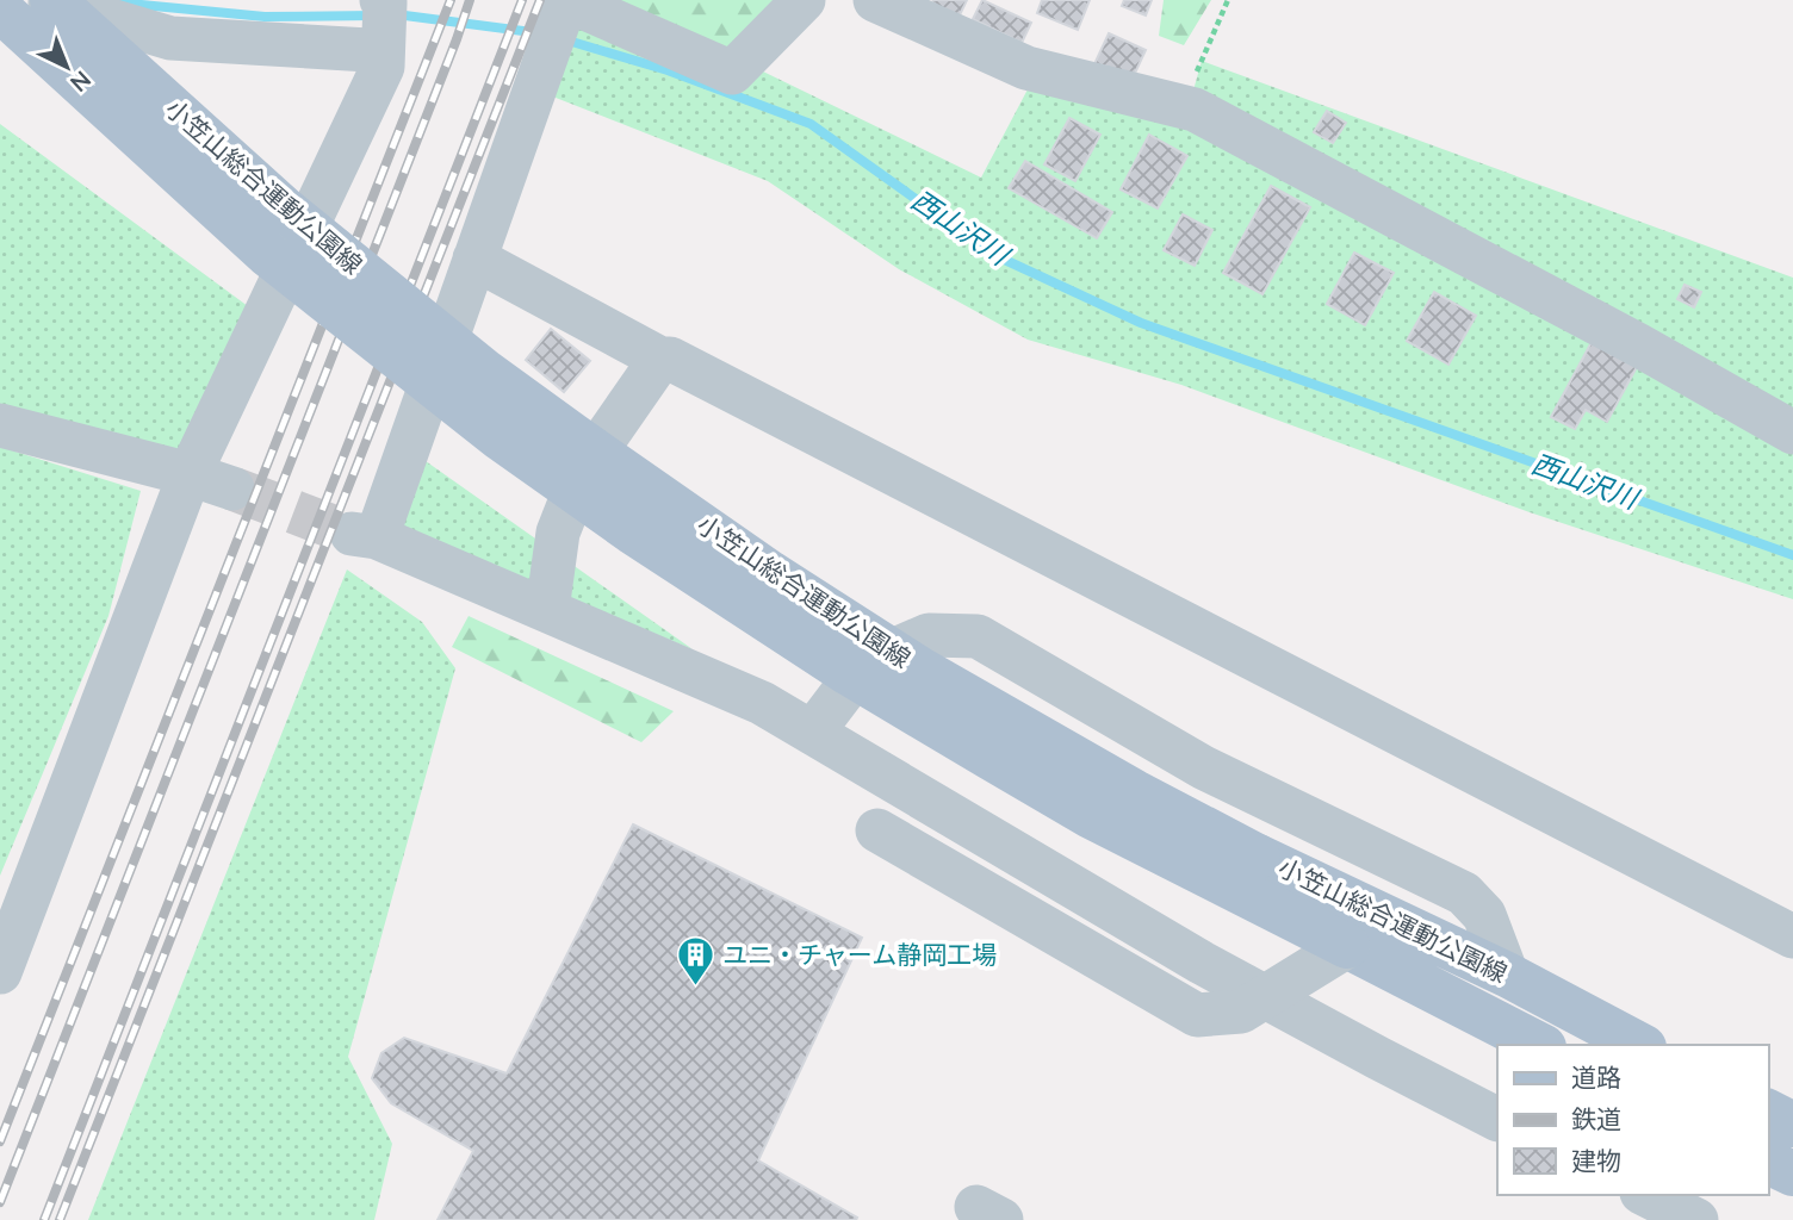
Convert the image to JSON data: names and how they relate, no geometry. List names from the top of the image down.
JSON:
{
  "streets": {
    "main road": ["小笠山総合運動公園線"]
  },
  "water": ["西山沢川"],
  "places": {
    "building": ["ユニ・チャーム静岡工場"]
  },
  "legend": ["道路", "鉄道", "建物"],
  "north": "bottom right"
}
